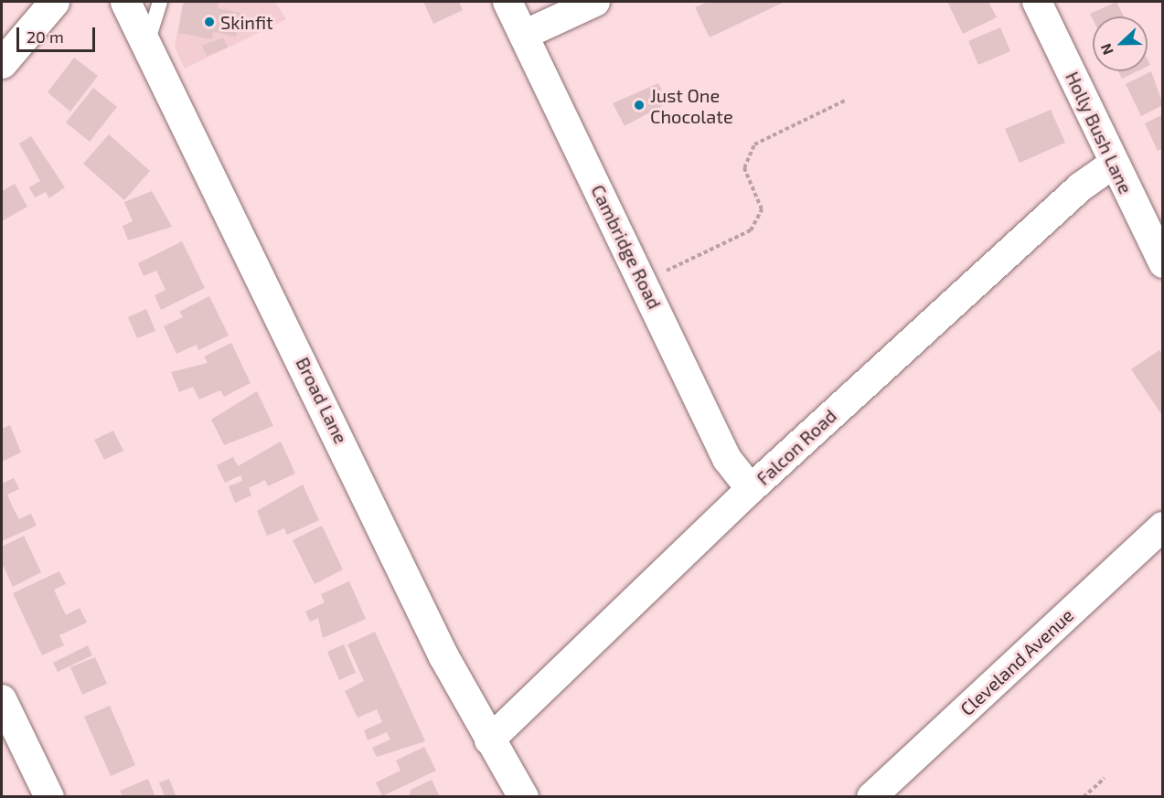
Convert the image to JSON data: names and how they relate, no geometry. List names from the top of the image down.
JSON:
{
  "streets": {
    "street": [
      "Holly Bush Lane",
      "Cambridge Road",
      "Broad Lane",
      "Falcon Road",
      "Cleveland Avenue"
    ]
  },
  "crossings": [
    ["Holly Bush Lane", "Falcon Road"],
    ["Cambridge Road", "Falcon Road"],
    ["Broad Lane", "Falcon Road"]
  ],
  "places": ["Skinfit", "Just One Chocolate"],
  "scale_bar": "20 m",
  "north": "left"
}
